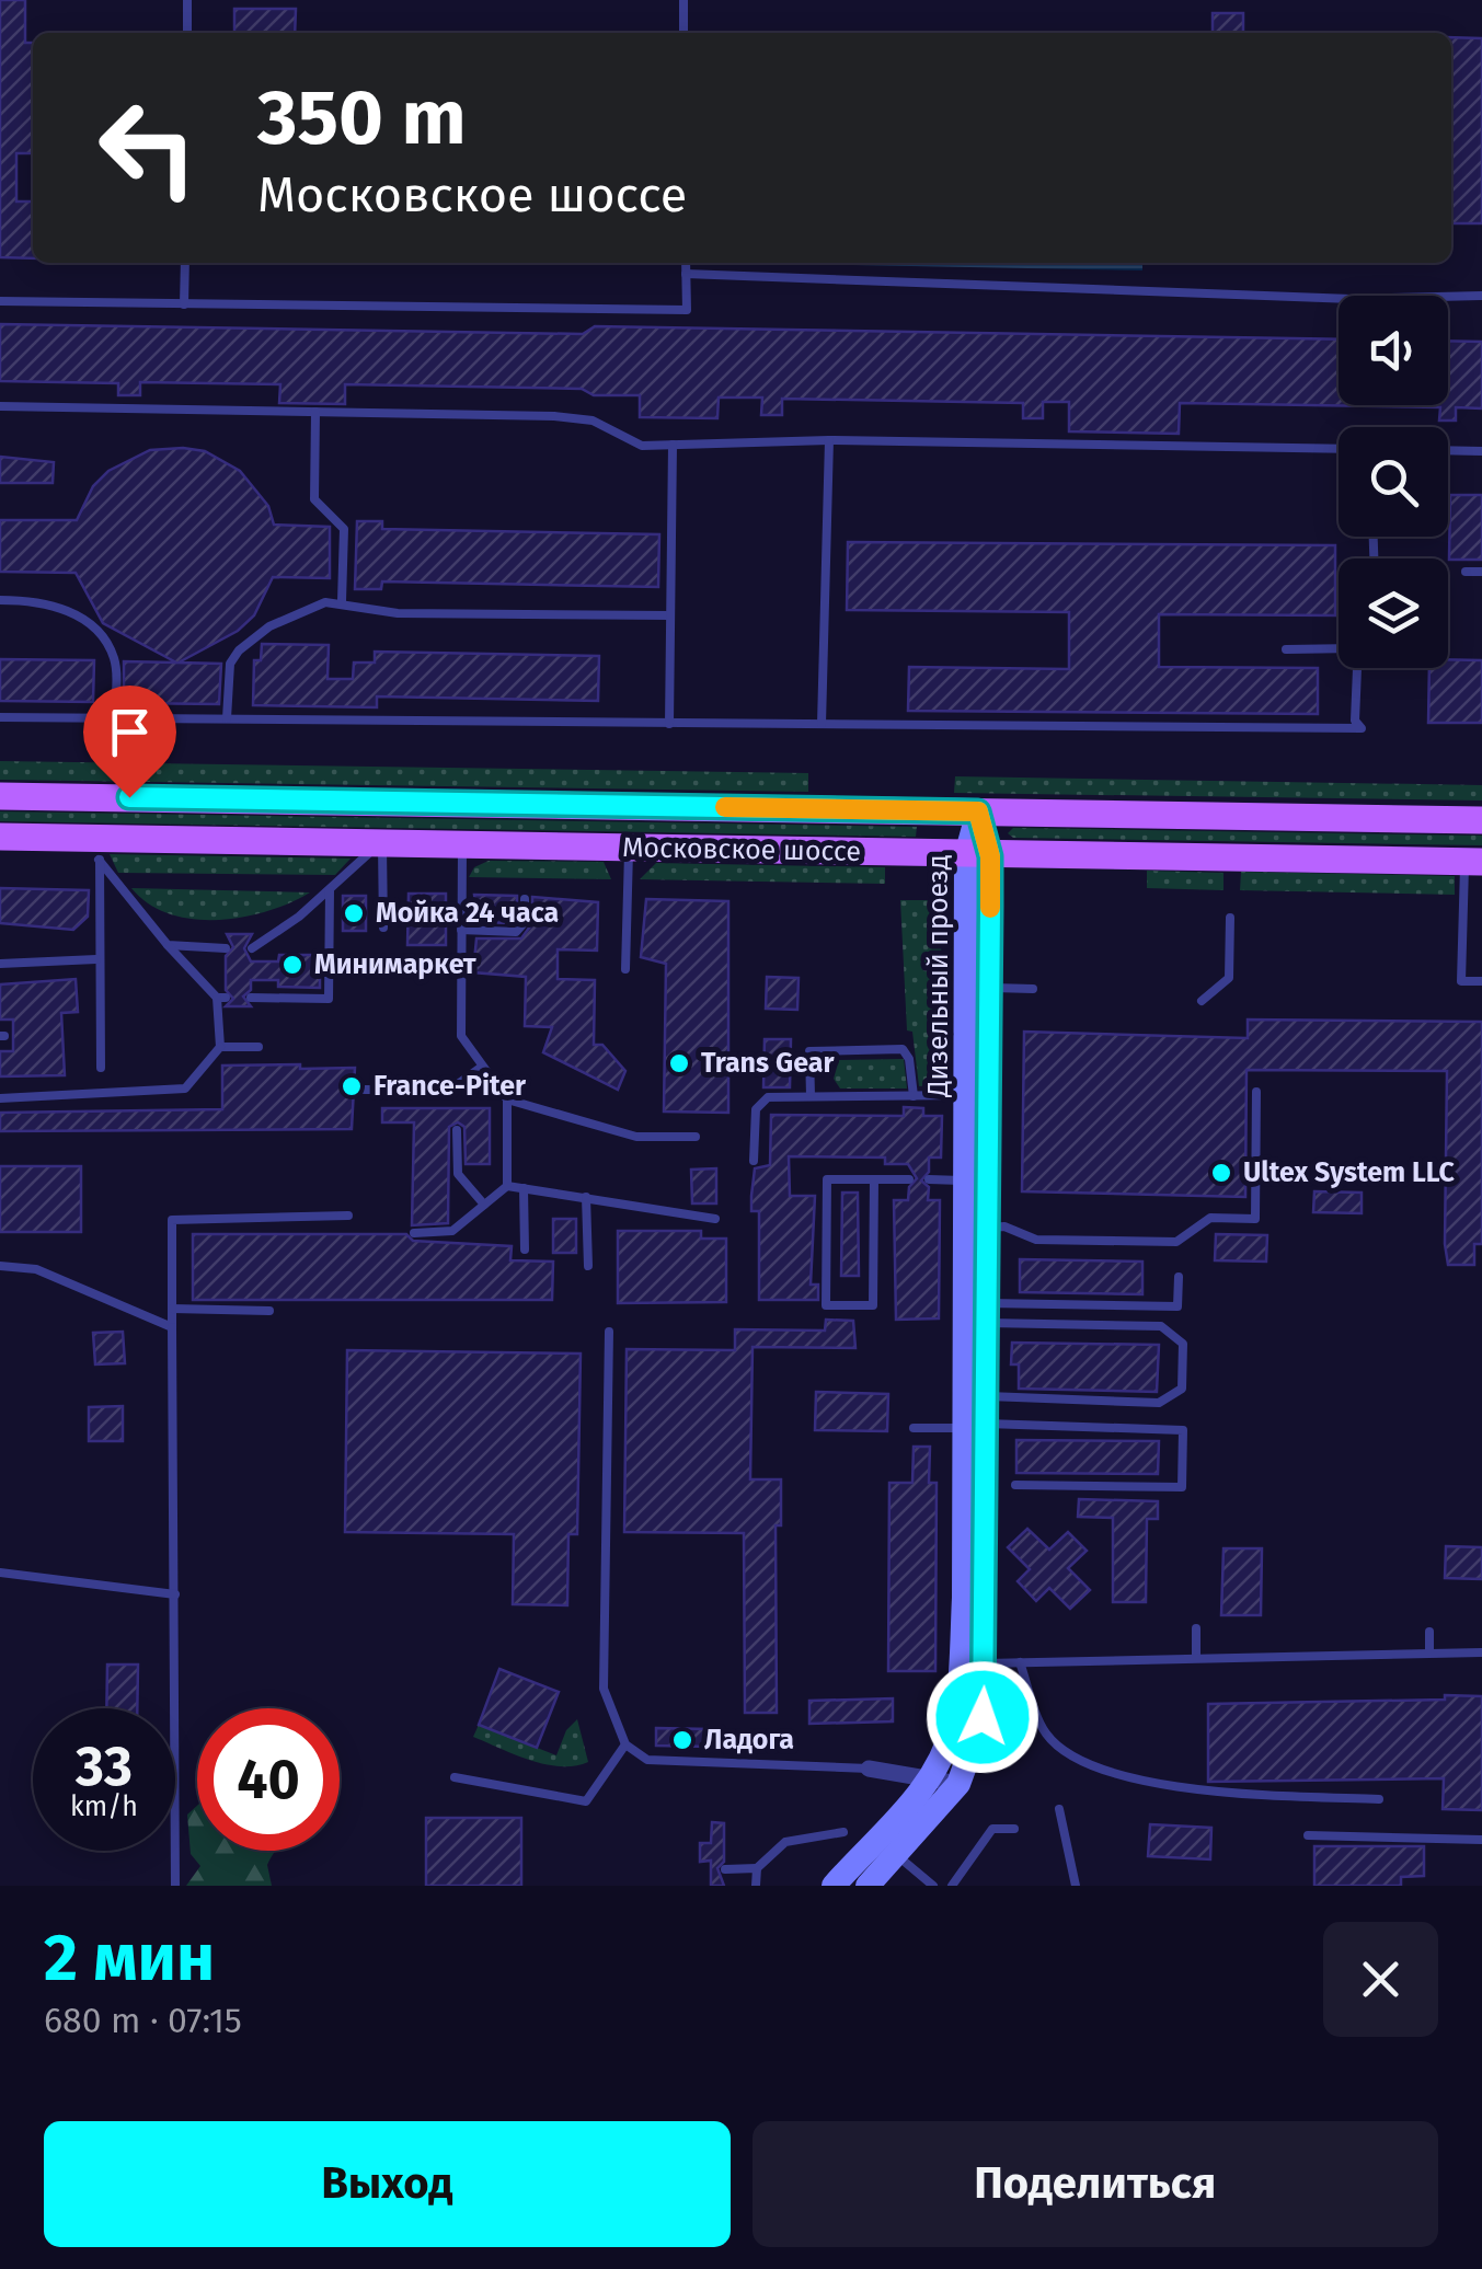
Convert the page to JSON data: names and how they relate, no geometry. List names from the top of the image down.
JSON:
{
  "streets": {
    "main road": ["Московское шоссе"],
    "street": ["Дизельный проезд"]
  },
  "crossings": [
    ["Московское шоссе", "Дизельный проезд"]
  ],
  "places": [
    "Мойка 24 часа",
    "Минимаркет",
    "Trans Gear",
    "France-Piter",
    "Ultex System LLC",
    "Ладога"
  ],
  "page": {
    "turn": ["350 m", "Московское шоссе"],
    "speed": "33 km/h",
    "limit": "40",
    "heading": ["2 мин", "680 m · 07:15"],
    "buttons": ["Выход", "Поделиться"]
  }
}
